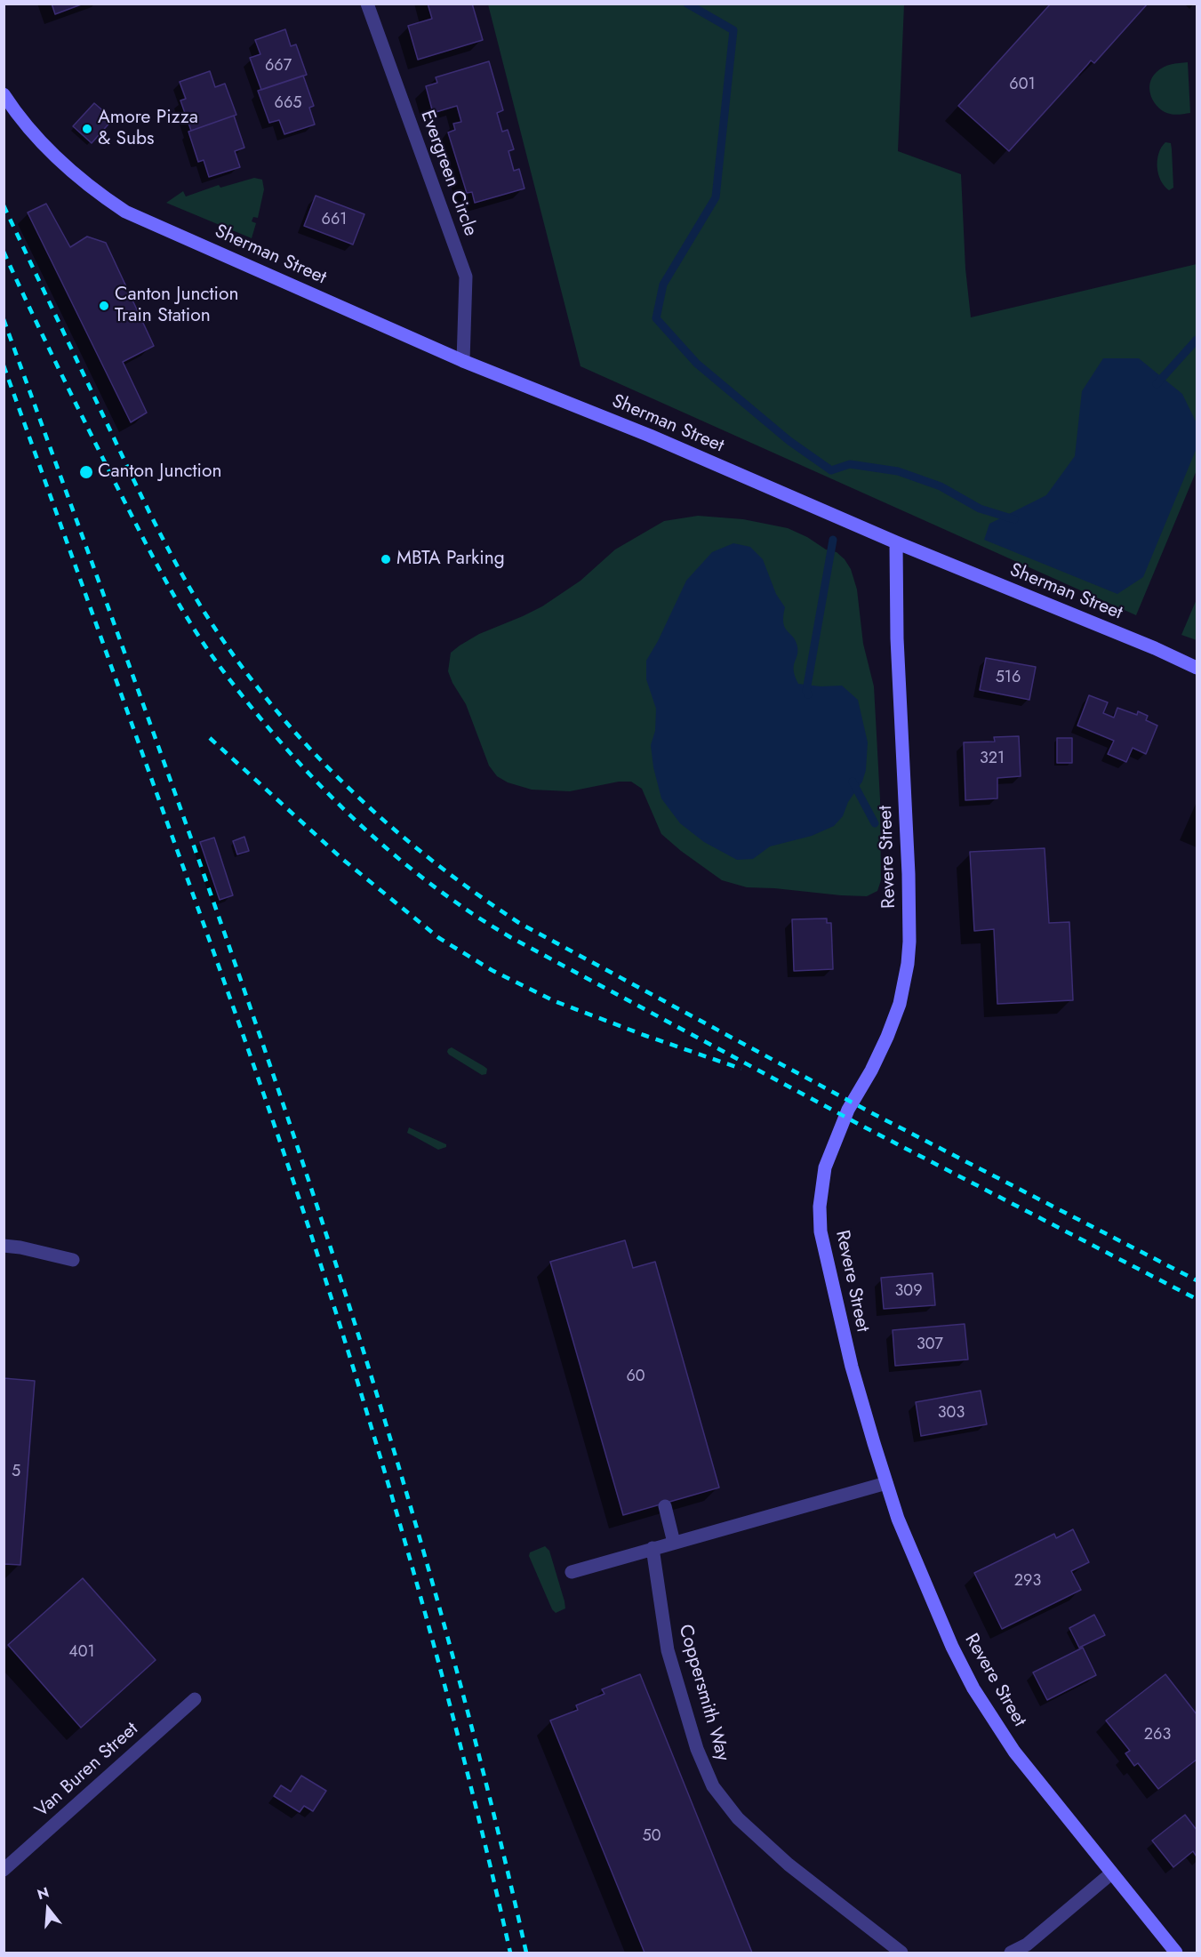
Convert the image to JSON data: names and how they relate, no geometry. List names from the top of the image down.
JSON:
{
  "streets": {
    "street": [
      "Evergreen Circle",
      "Sherman Street",
      "Revere Street",
      "Coppersmith Way",
      "Van Buren Street"
    ]
  },
  "crossings": [
    ["Evergreen Circle", "Sherman Street"],
    ["Sherman Street", "Revere Street"]
  ],
  "places": [
    "Amore Pizza & Subs",
    "Canton Junction Train Station",
    "Canton Junction",
    "MBTA Parking"
  ],
  "house_numbers": [
    "667",
    "601",
    "665",
    "661",
    "516",
    "321",
    "309",
    "307",
    "60",
    "303",
    "5",
    "293",
    "401",
    "263",
    "50"
  ],
  "north": "top"
}
